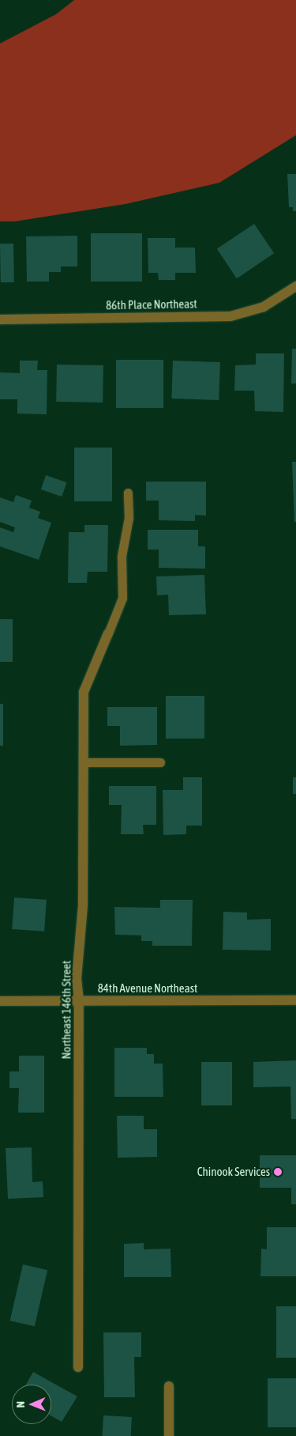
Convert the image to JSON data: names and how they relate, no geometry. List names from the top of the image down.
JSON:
{
  "streets": {
    "street": ["86th Place Northeast", "84th Avenue Northeast", "Northeast 146th Street"]
  },
  "crossings": [
    ["84th Avenue Northeast", "Northeast 146th Street"]
  ],
  "places": ["Chinook Services"],
  "north": "left"
}
